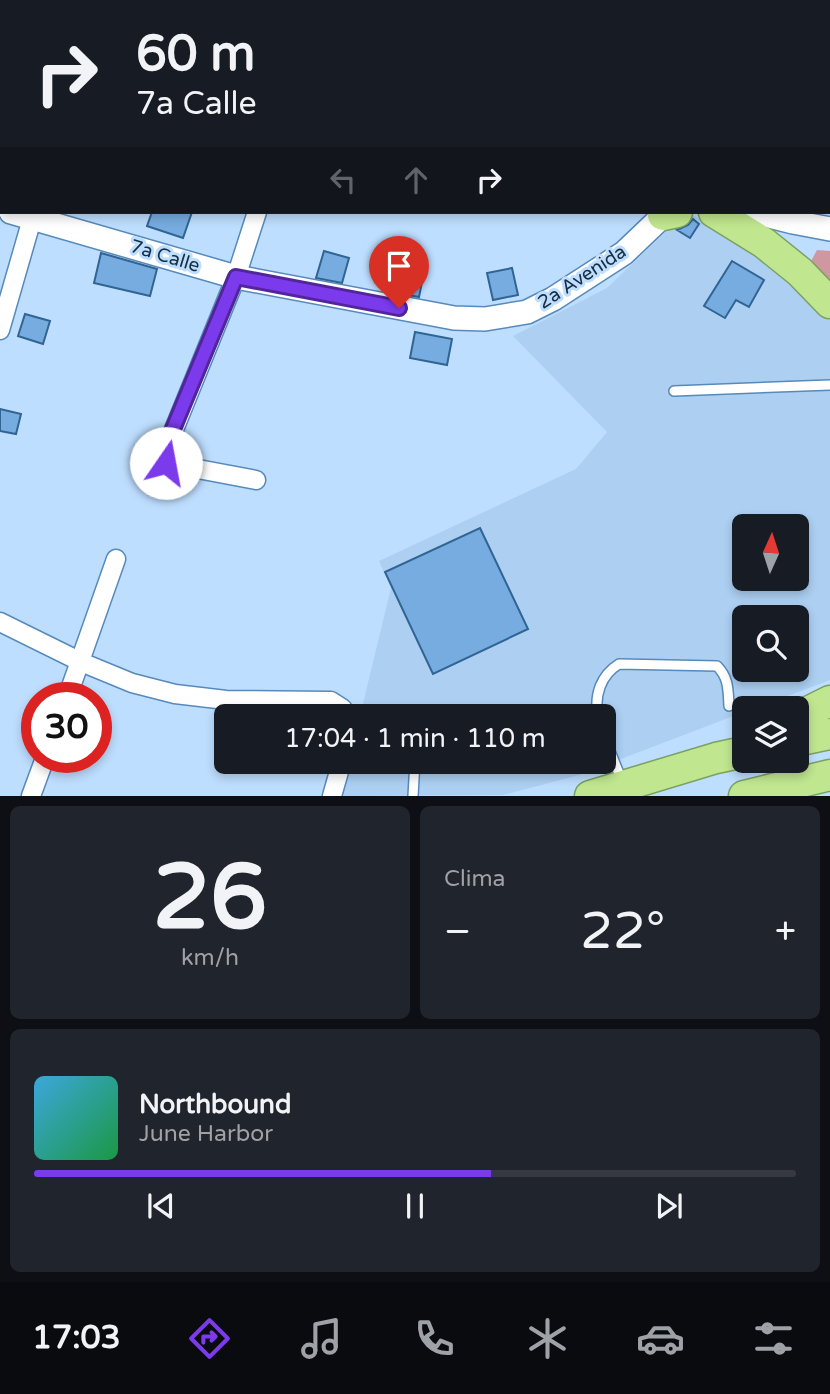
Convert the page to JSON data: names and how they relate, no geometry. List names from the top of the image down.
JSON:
{
  "streets": {
    "street": ["7a Calle", "2a Avenida"]
  },
  "crossings": [
    ["7a Calle", "2a Avenida"]
  ],
  "north": "top",
  "page": {
    "turn": ["60 m", "7a Calle"],
    "limit": "30",
    "trip": "17:04 · 1 min · 110 m",
    "tile": [
      ["26", "km/h"],
      "Clima"
    ],
    "heat": ["−", "22°", "+"],
    "song": ["Northbound", "June Harbor"],
    "tabs": "17:03"
  }
}
